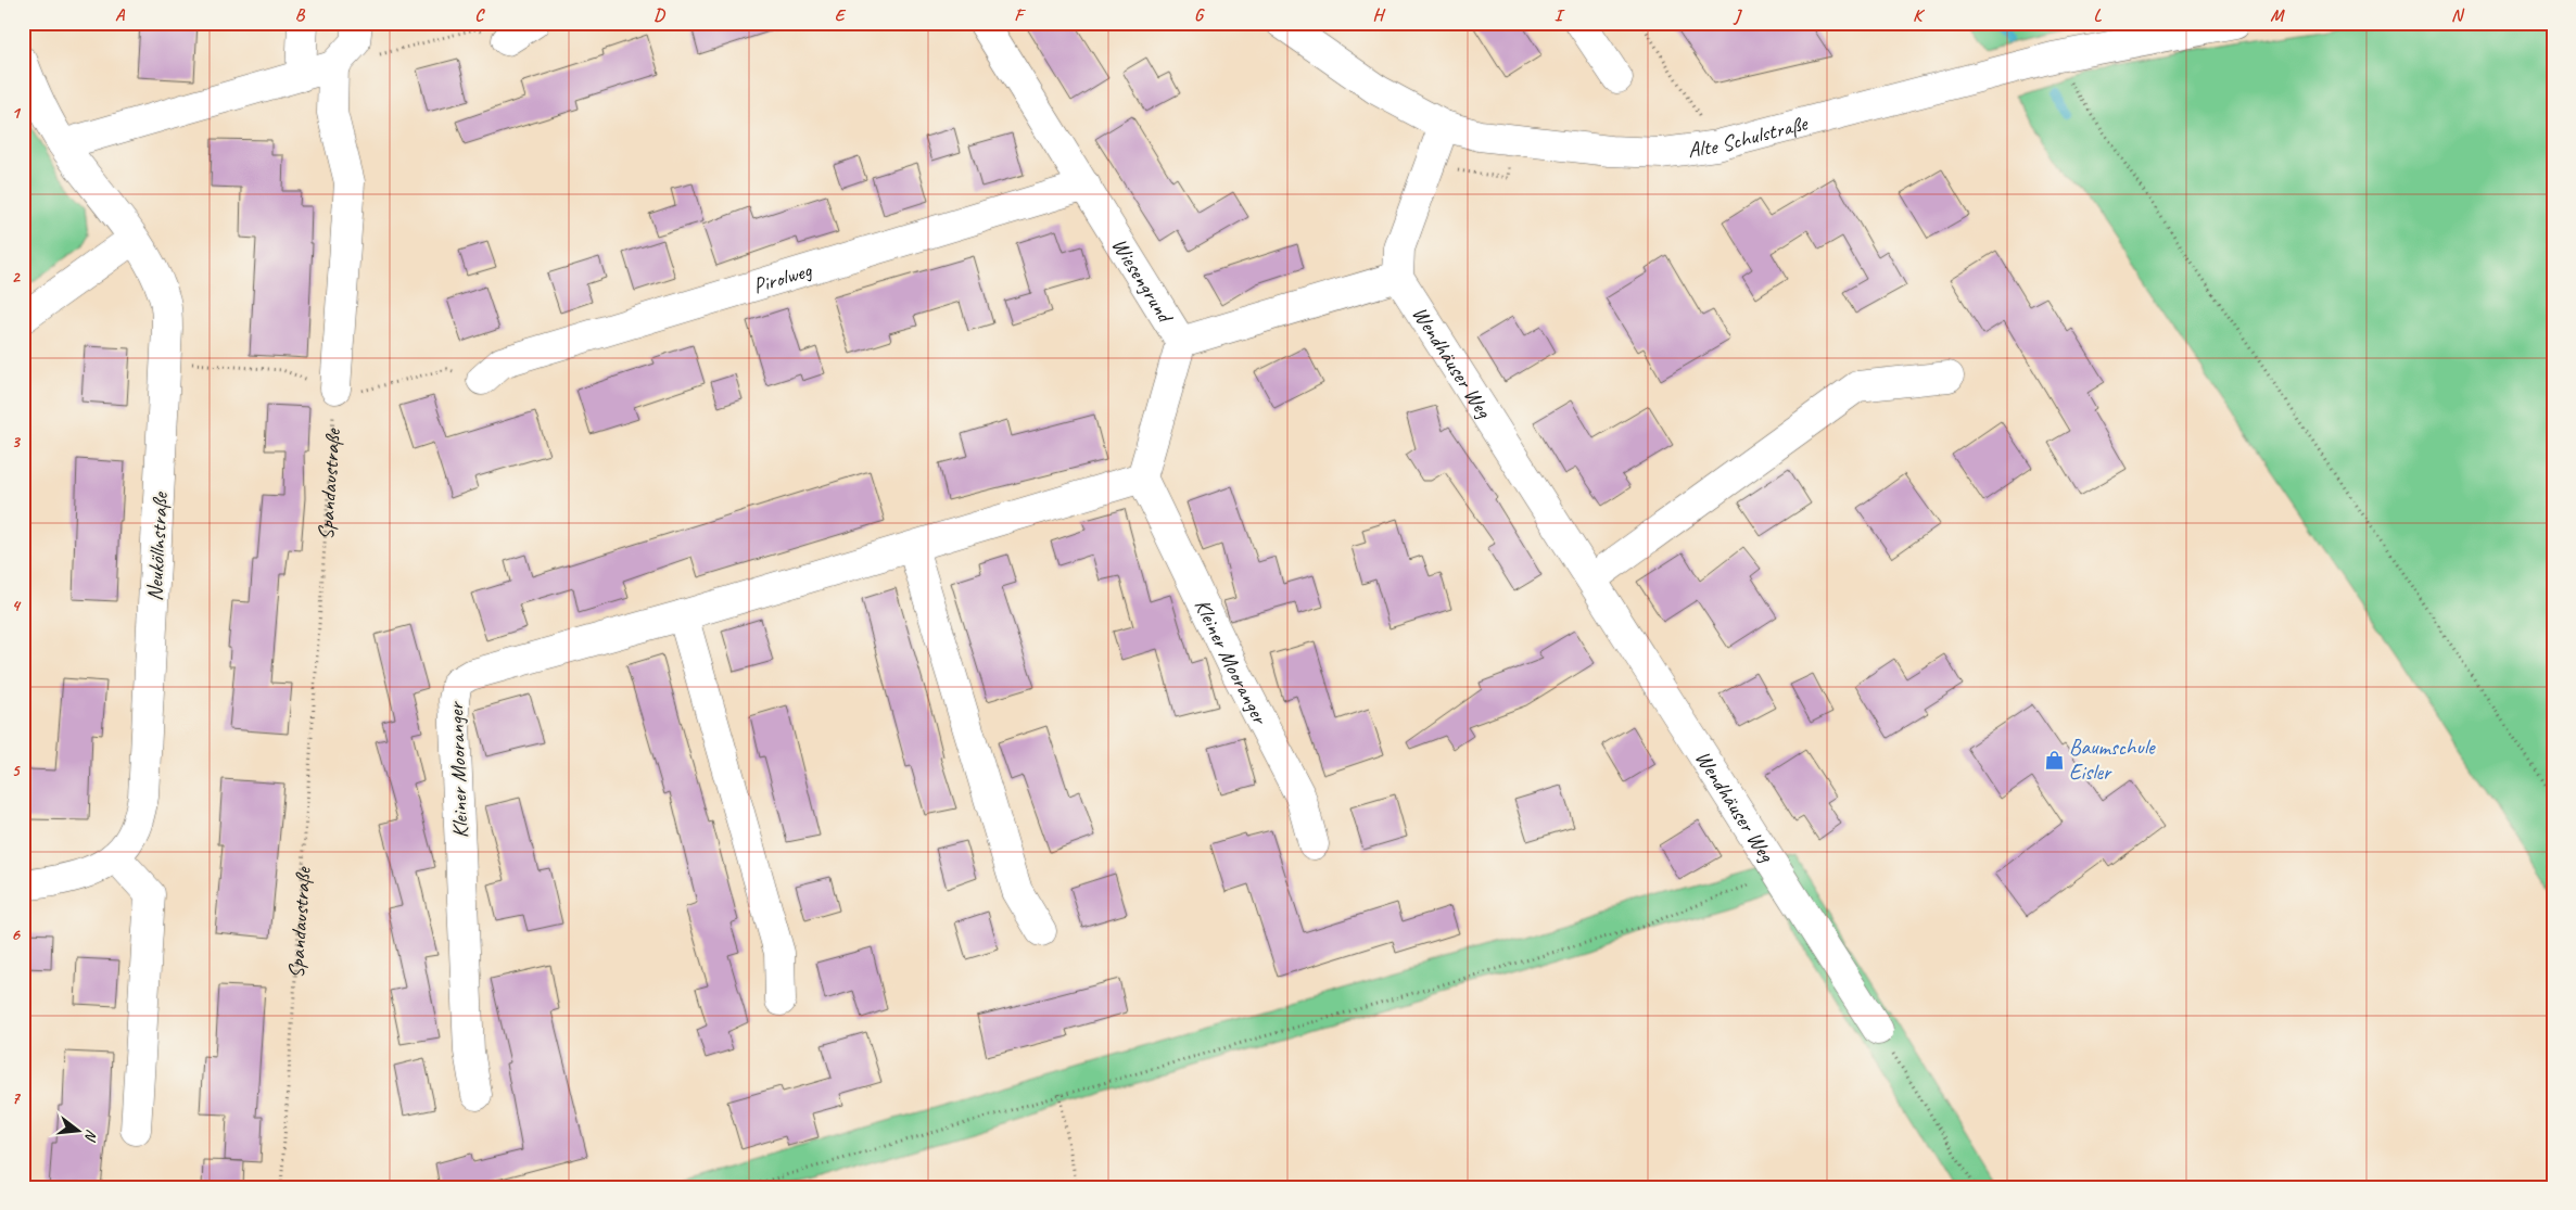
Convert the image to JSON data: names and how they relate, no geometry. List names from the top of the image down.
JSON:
{
  "streets": {
    "street": [
      "Alte Schulstraße",
      "Pirolweg",
      "Wiesengrund",
      "Wendhäuser Weg",
      "Neuköllnstraße",
      "Kleiner Mooranger"
    ],
    "path": ["Spandaustraße"]
  },
  "crossings": [
    ["Pirolweg", "Wiesengrund"],
    ["Wiesengrund", "Wendhäuser Weg"]
  ],
  "places": {
    "shop": ["Baumschule Eisler"]
  },
  "north": "right",
  "grid": {
    "columns": [
      "A",
      "B",
      "C",
      "D",
      "E",
      "F",
      "G",
      "H",
      "I",
      "J",
      "K",
      "L",
      "M",
      "N"
    ],
    "rows": [
      "1",
      "2",
      "3",
      "4",
      "5",
      "6",
      "7"
    ]
  }
}
